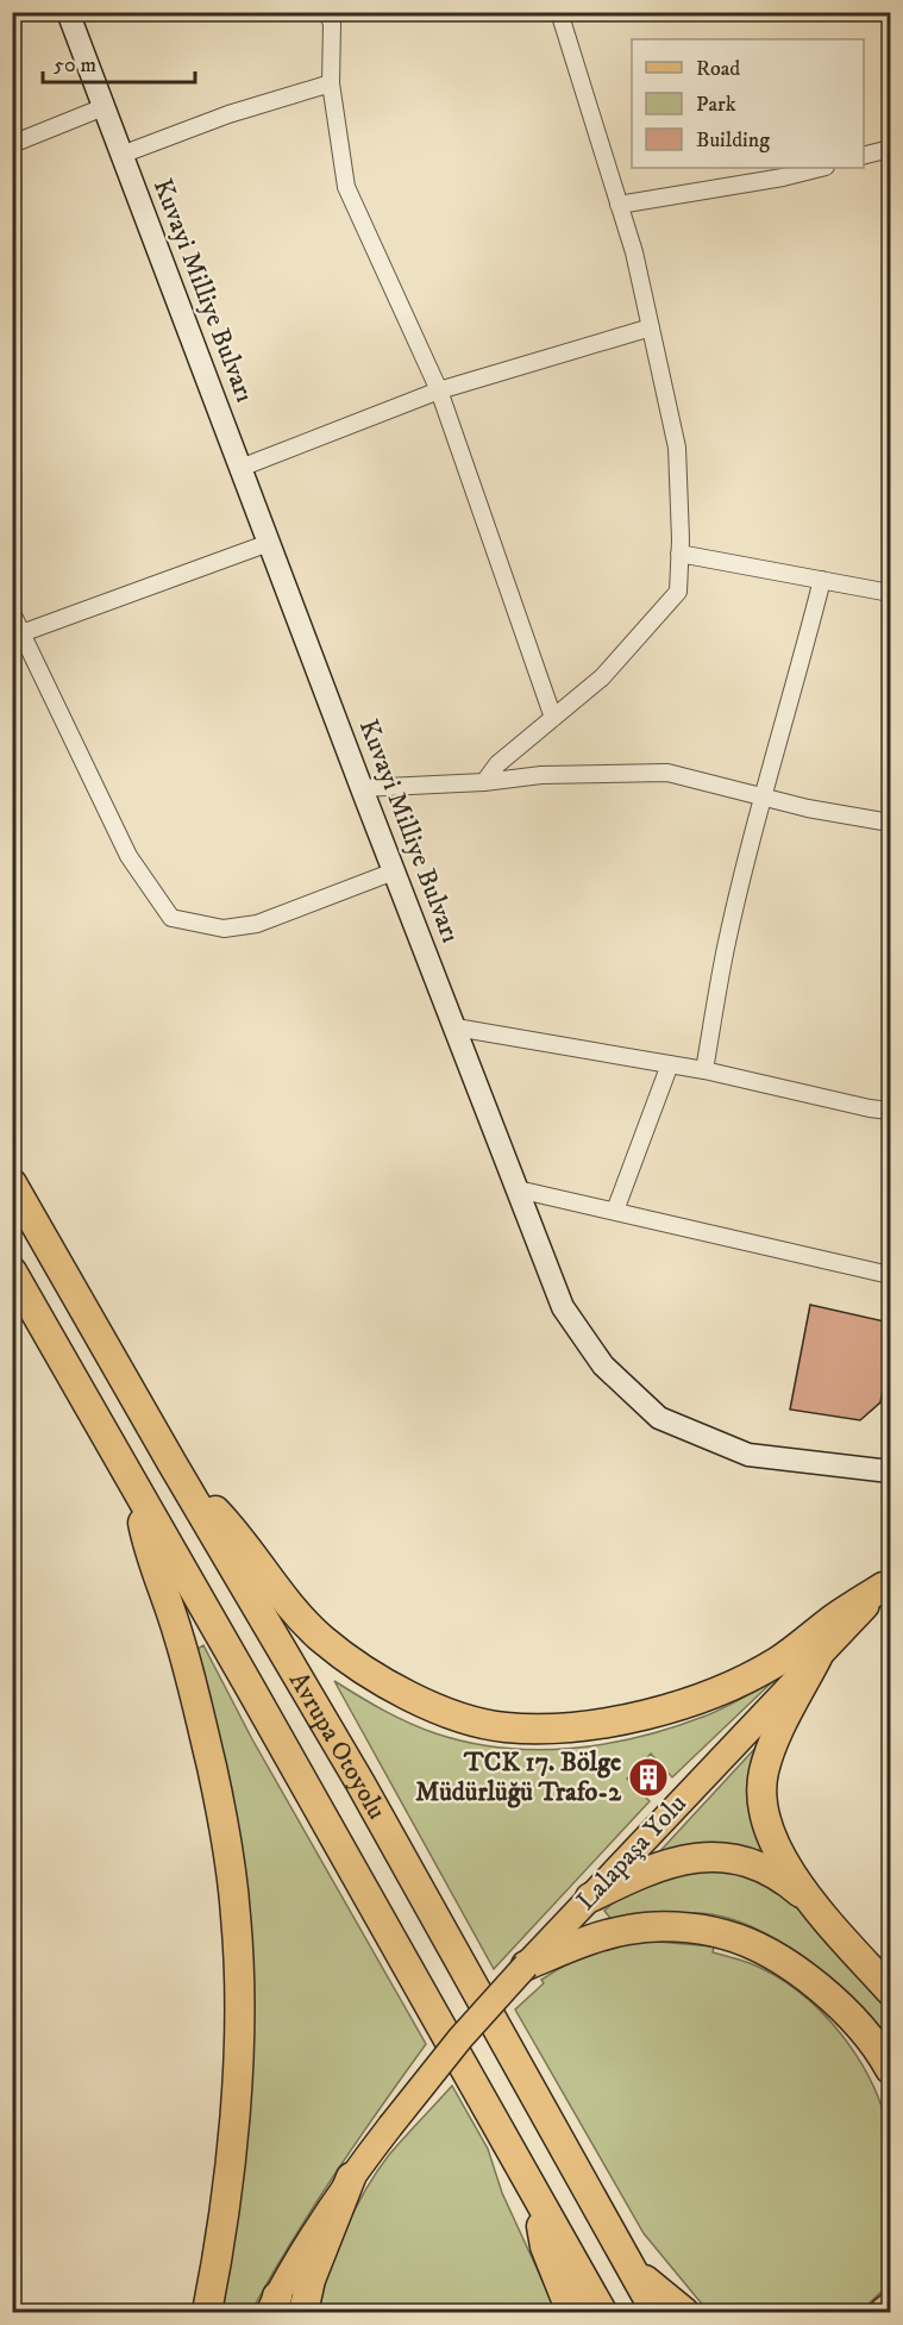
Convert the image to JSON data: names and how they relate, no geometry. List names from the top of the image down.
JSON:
{
  "streets": {
    "highway": ["Avrupa Otoyolu"],
    "main road": ["Lalapaşa Yolu"],
    "street": ["Kuvayi Milliye Bulvarı"]
  },
  "places": {
    "building": ["TCK 17. Bölge Müdürlüğü Trafo-2"]
  },
  "legend": ["Road", "Park", "Building"],
  "scale_bar": "50 m"
}
